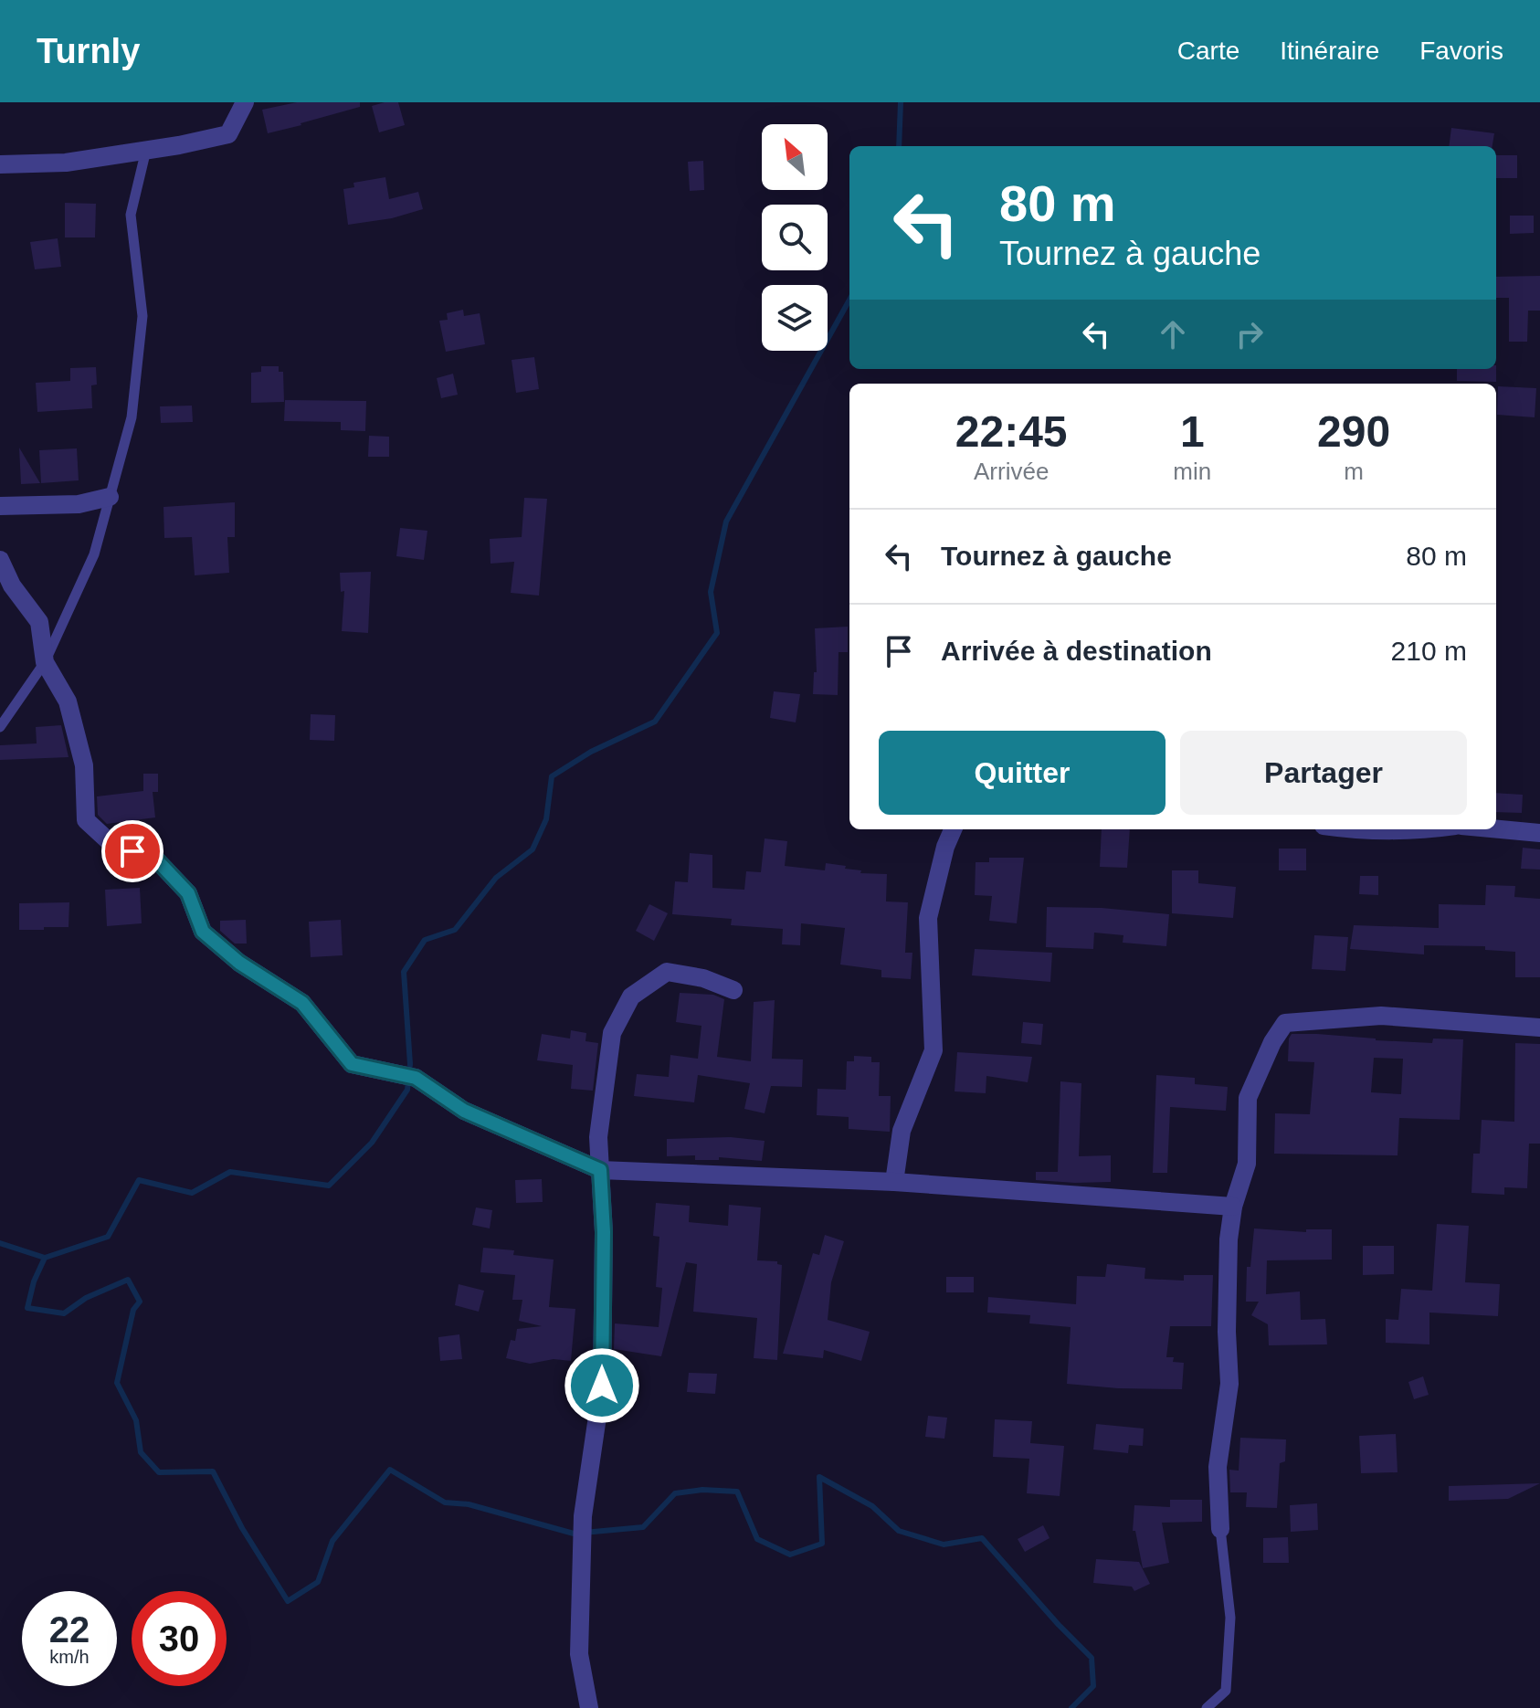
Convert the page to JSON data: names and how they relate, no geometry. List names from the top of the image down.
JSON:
{
  "north": "top left",
  "page": {
    "header": "Turnly",
    "nav": ["Carte", "Itinéraire", "Favoris"],
    "turn": ["80 m", "Tournez à gauche"],
    "eta": [
      "22:45",
      "Arrivée",
      "1",
      "min",
      "290",
      "m"
    ],
    "list": [
      {
        "name": "Tournez à gauche",
        "value": "80 m"
      },
      {
        "name": "Arrivée à destination",
        "value": "210 m"
      }
    ],
    "buttons": ["Quitter", "Partager"],
    "speed": "22 km/h",
    "limit": "30"
  }
}
